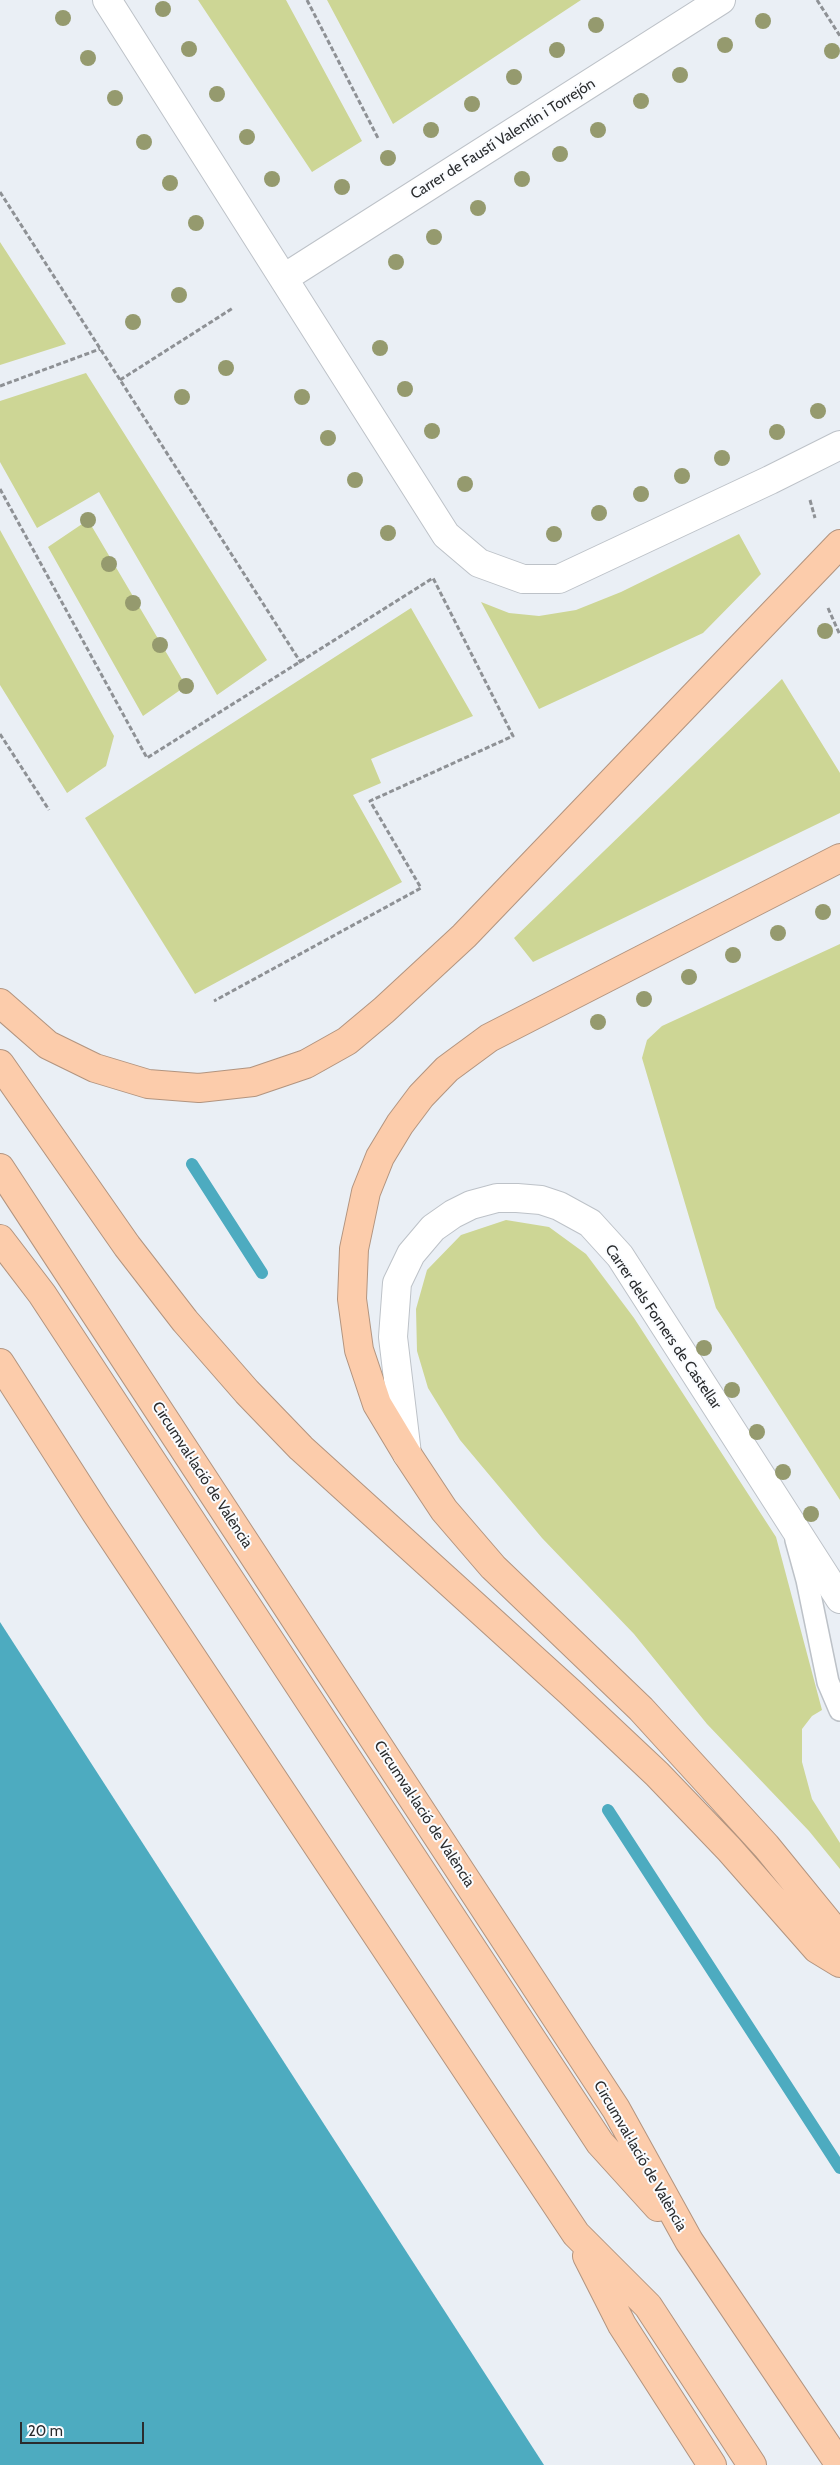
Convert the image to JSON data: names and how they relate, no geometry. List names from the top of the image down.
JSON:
{
  "streets": {
    "highway": ["Circumval·lació de València"],
    "street": ["Carrer de Faustí Valentín i Torrejón", "Carrer dels Forners de Castellar"]
  },
  "scale_bar": "20 m"
}
